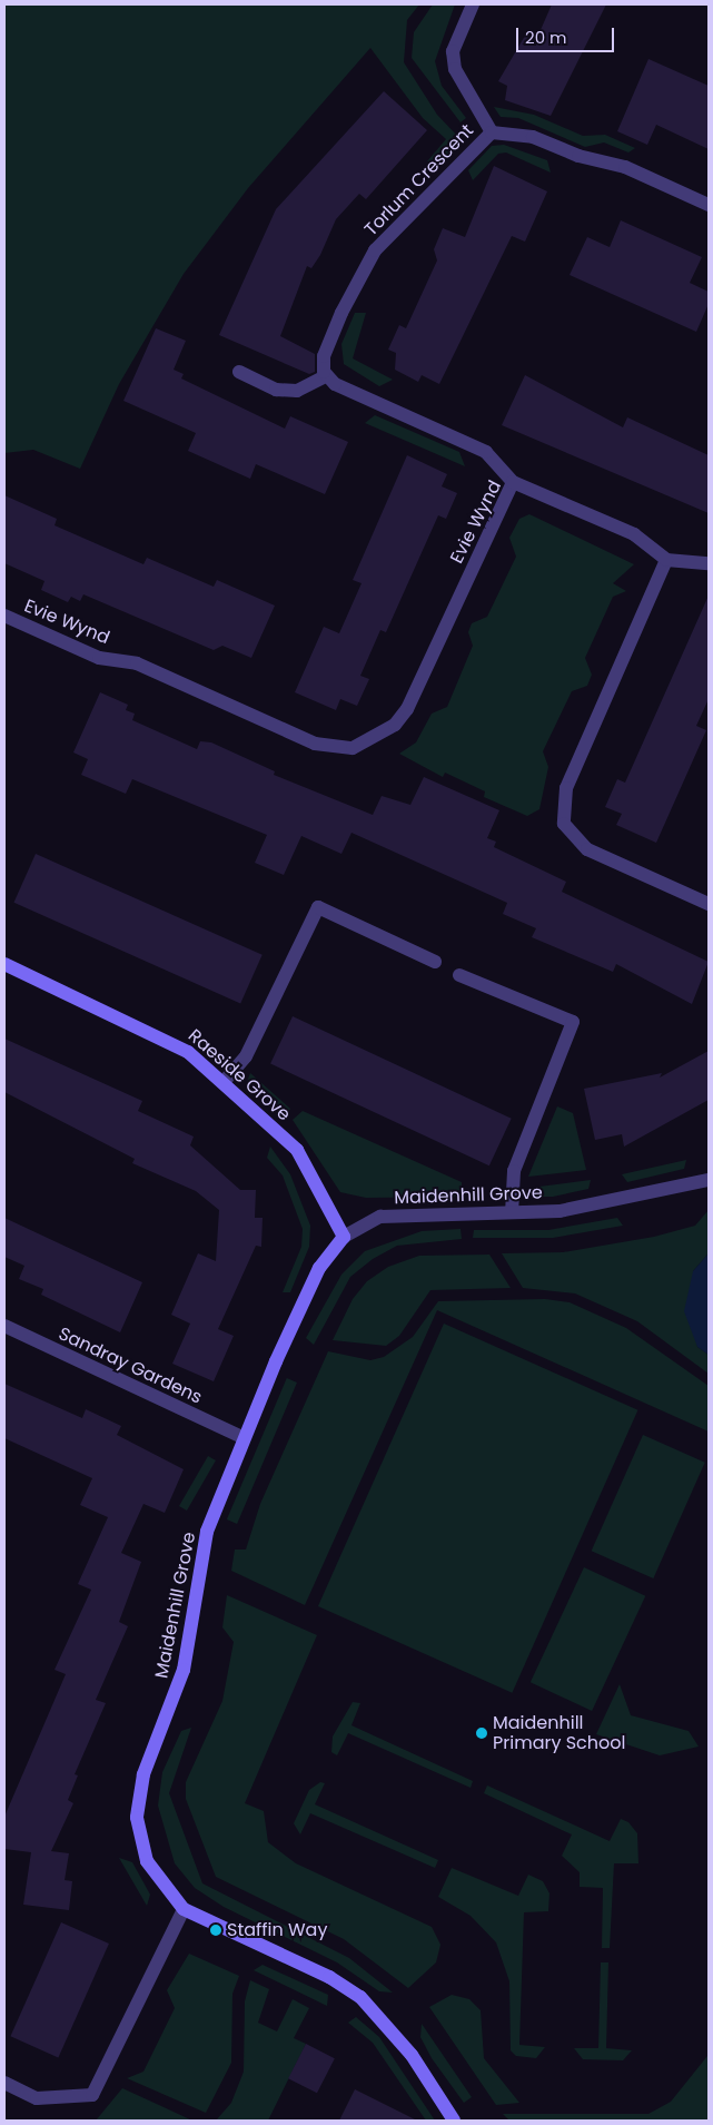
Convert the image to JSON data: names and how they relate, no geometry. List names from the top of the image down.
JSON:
{
  "streets": {
    "street": [
      "Torlum Crescent",
      "Evie Wynd",
      "Raeside Grove",
      "Maidenhill Grove",
      "Sandray Gardens"
    ]
  },
  "crossings": [
    ["Raeside Grove", "Maidenhill Grove"],
    ["Maidenhill Grove", "Sandray Gardens"]
  ],
  "places": ["Maidenhill Primary School", "Staffin Way"],
  "scale_bar": "20 m"
}
